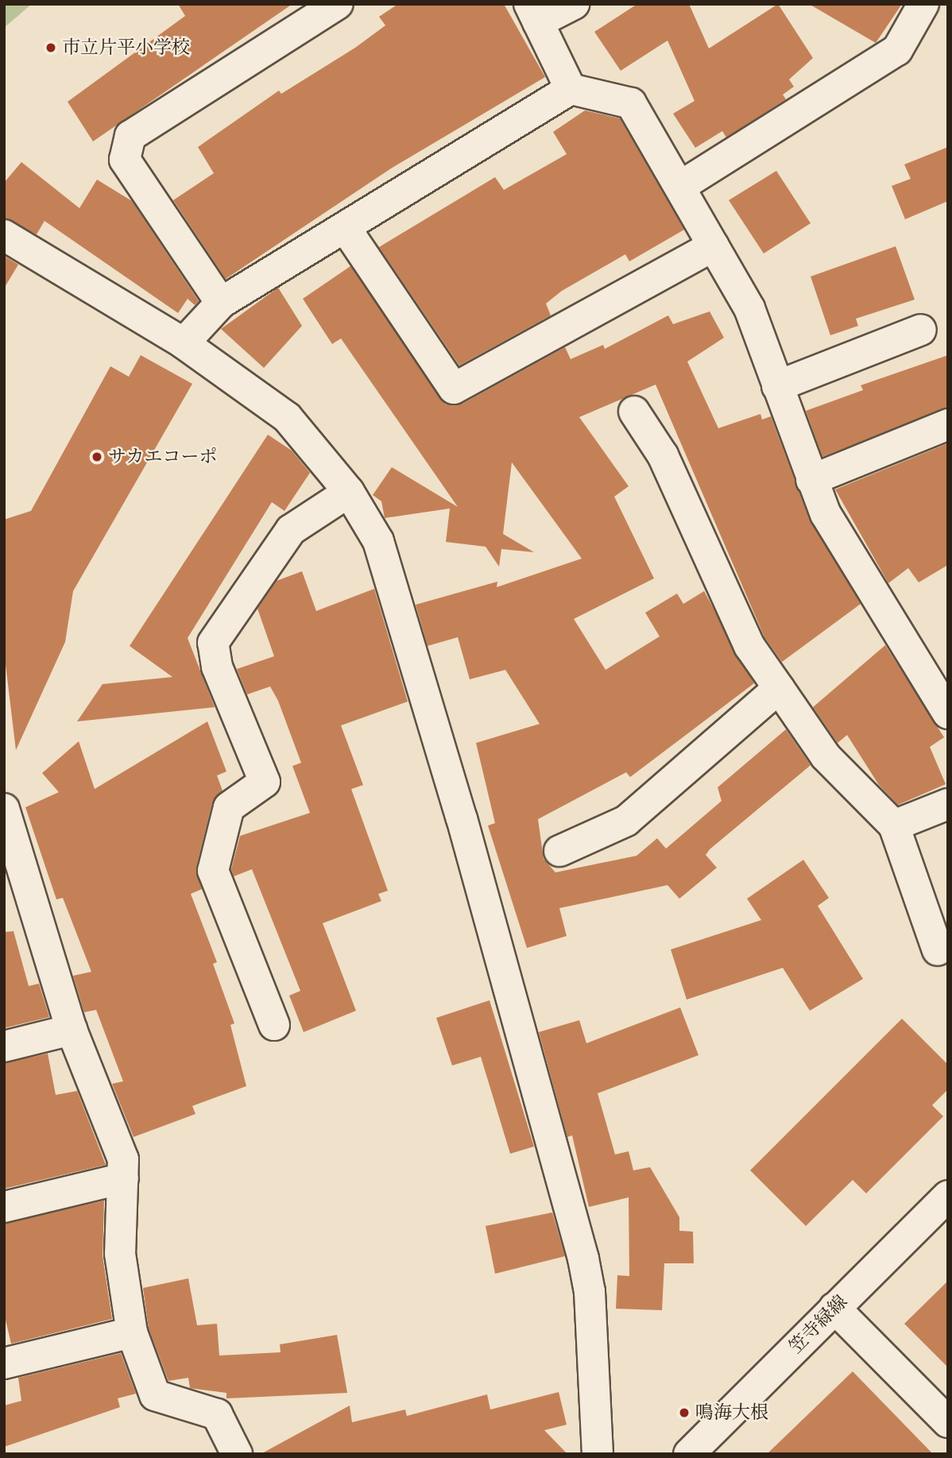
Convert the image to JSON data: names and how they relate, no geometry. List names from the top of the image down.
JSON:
{
  "streets": {
    "street": ["笠寺緑線"]
  },
  "places": ["市立片平小学校", "サカエコーポ", "鳴海大根"]
}
